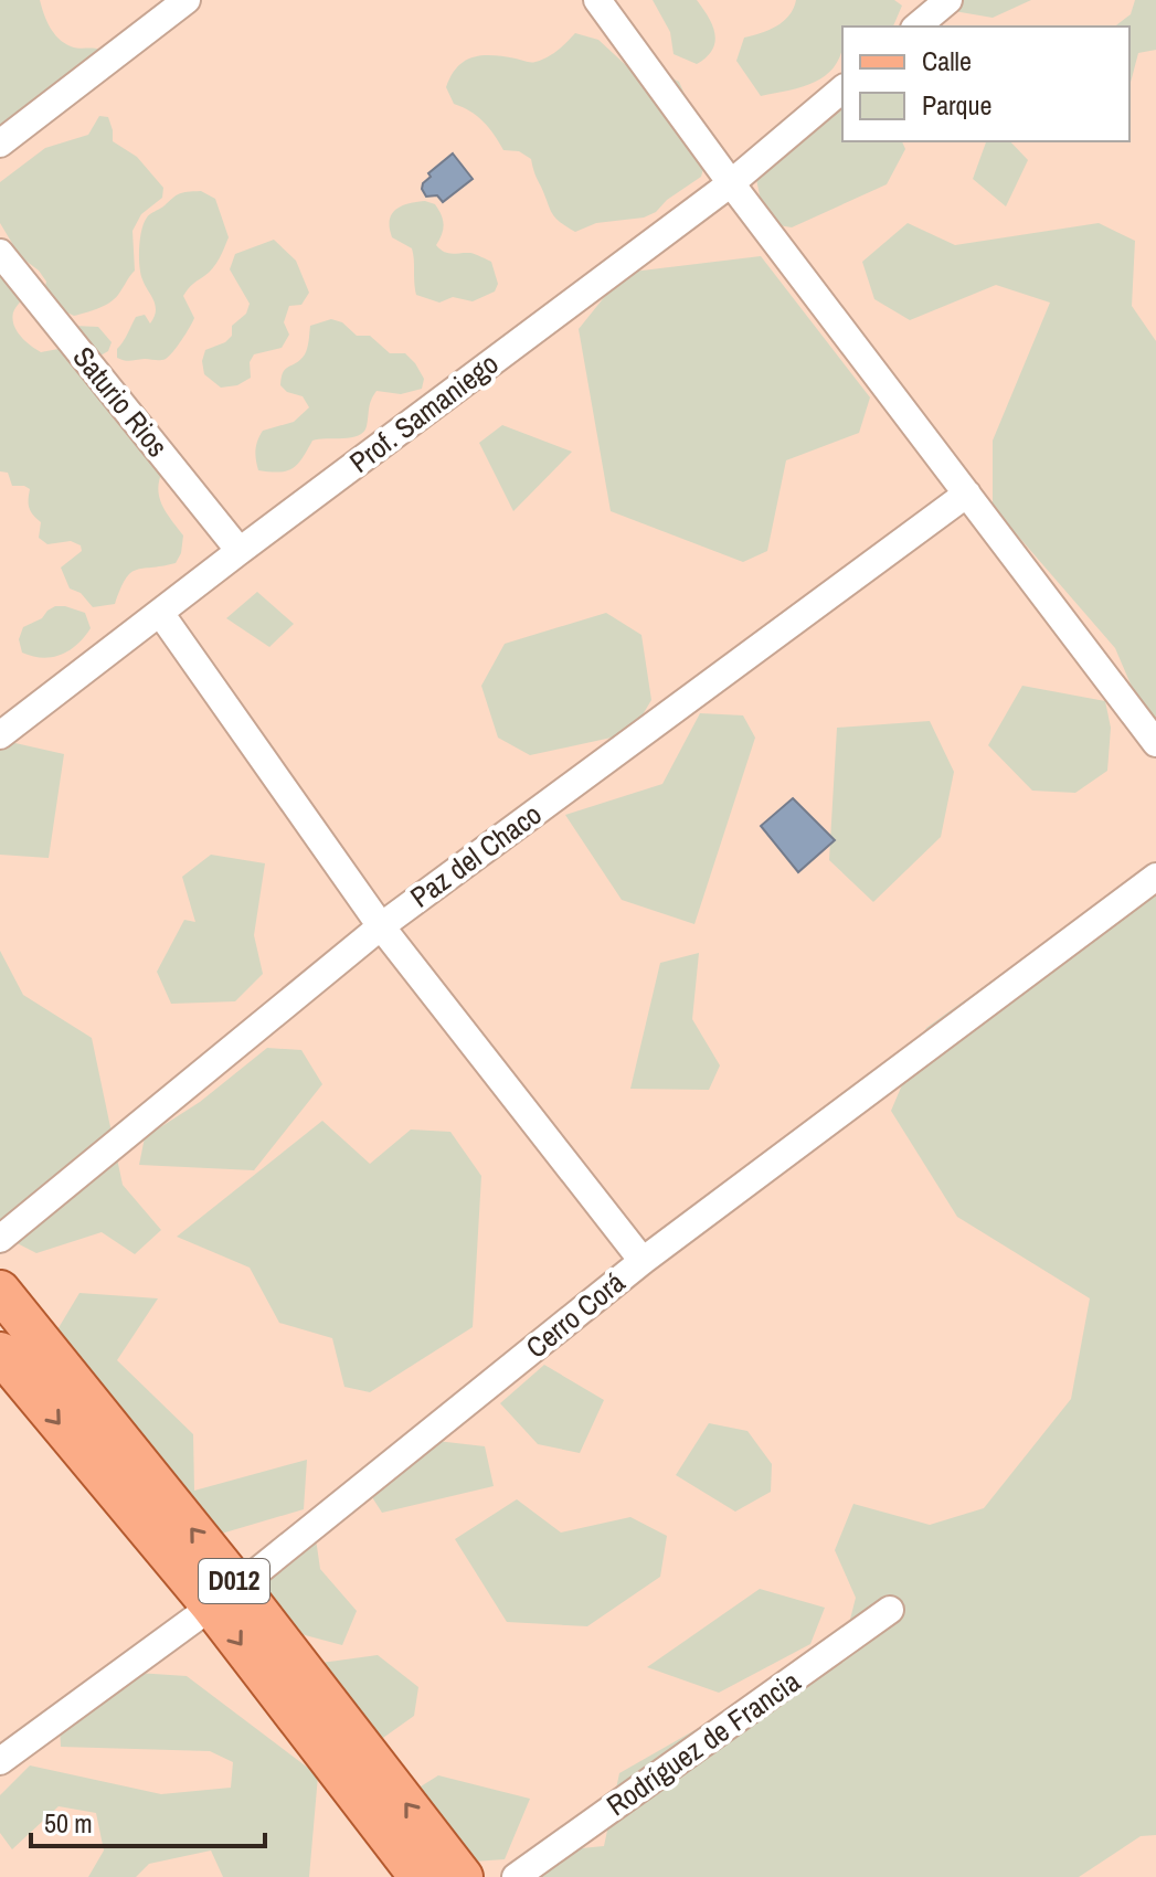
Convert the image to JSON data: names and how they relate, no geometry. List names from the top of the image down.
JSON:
{
  "streets": {
    "main road": ["D012"],
    "street": [
      "Saturio Rios",
      "Prof. Samaniego",
      "Paz del Chaco",
      "Cerro Corá",
      "Rodríguez de Francia"
    ]
  },
  "crossings": [
    ["Saturio Rios", "Prof. Samaniego"],
    ["Cerro Corá", "D012"]
  ],
  "legend": ["Calle", "Parque"],
  "scale_bar": "50 m"
}
